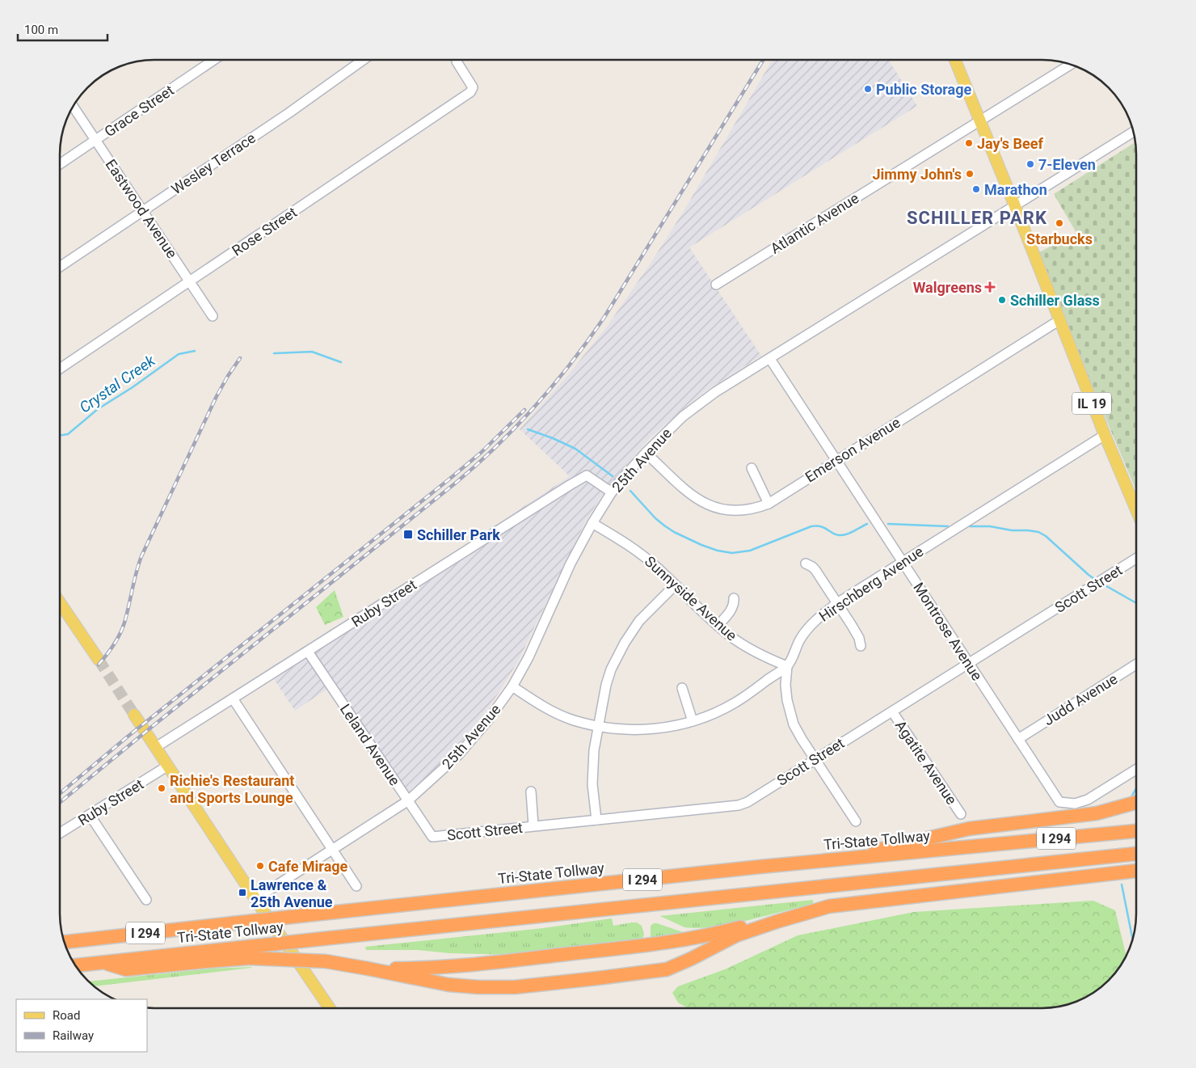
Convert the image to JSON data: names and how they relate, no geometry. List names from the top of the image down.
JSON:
{
  "streets": {
    "highway": ["I 294", "Tri-State Tollway"],
    "main road": ["IL 19"],
    "street": [
      "Grace Street",
      "Wesley Terrace",
      "Eastwood Avenue",
      "Atlantic Avenue",
      "Rose Street",
      "Emerson Avenue",
      "25th Avenue",
      "Hirschberg Avenue",
      "Scott Street",
      "Sunnyside Avenue",
      "Ruby Street",
      "Montrose Avenue",
      "Judd Avenue",
      "Leland Avenue",
      "Agatite Avenue"
    ]
  },
  "crossings": [
    ["Grace Street", "Eastwood Avenue"],
    ["Wesley Terrace", "Eastwood Avenue"],
    ["Eastwood Avenue", "Rose Street"],
    ["Atlantic Avenue", "IL 19"],
    ["IL 19", "Emerson Avenue"],
    ["IL 19", "25th Avenue"],
    ["IL 19", "Hirschberg Avenue"],
    ["Emerson Avenue", "25th Avenue"],
    ["Emerson Avenue", "Montrose Avenue"],
    ["25th Avenue", "Hirschberg Avenue"],
    ["25th Avenue", "Sunnyside Avenue"],
    ["25th Avenue", "Ruby Street"],
    ["25th Avenue", "Montrose Avenue"],
    ["25th Avenue", "Leland Avenue"],
    ["Hirschberg Avenue", "Sunnyside Avenue"],
    ["Hirschberg Avenue", "Montrose Avenue"],
    ["Scott Street", "Montrose Avenue"],
    ["Scott Street", "Leland Avenue"],
    ["Scott Street", "Agatite Avenue"],
    ["Ruby Street", "Leland Avenue"],
    ["Montrose Avenue", "Judd Avenue"],
    ["I 294", "Tri-State Tollway"]
  ],
  "districts": ["SCHILLER PARK"],
  "water": ["Crystal Creek"],
  "places": {
    "other": [
      "Public Storage",
      "Jay's Beef",
      "7-Eleven",
      "Jimmy John's",
      "Marathon",
      "Starbucks",
      "Schiller Glass",
      "Richie's Restaurant and Sports Lounge",
      "Cafe Mirage"
    ],
    "health": ["Walgreens"],
    "transit": ["Schiller Park", "Lawrence & 25th Avenue"]
  },
  "legend": ["Road", "Railway"],
  "scale_bar": "100 m"
}
